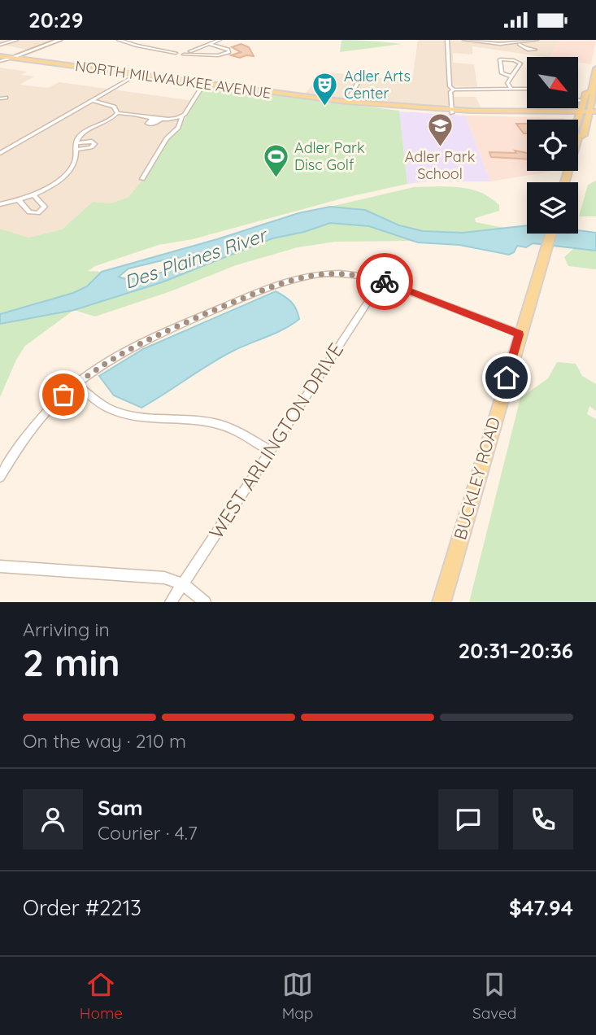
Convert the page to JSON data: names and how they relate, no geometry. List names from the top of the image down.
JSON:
{
  "streets": {
    "main road": ["NORTH MILWAUKEE AVENUE", "BUCKLEY ROAD"],
    "street": ["WEST ARLINGTON DRIVE"]
  },
  "water": ["Des Plaines River"],
  "places": {
    "theatre": ["Adler Arts Center"],
    "school or university": ["Adler Park School"],
    "sports": ["Adler Park Disc Golf"]
  },
  "north": "bottom right",
  "page": {
    "status": "20:29",
    "heading": ["2 min", "Arriving in", "20:31–20:36"],
    "panel": [
      "Sam",
      "Courier · 4.7",
      "Order #2213",
      "$47.94"
    ],
    "bar": "On the way · 210 m",
    "tabs": ["Home", "Map", "Saved"]
  }
}
